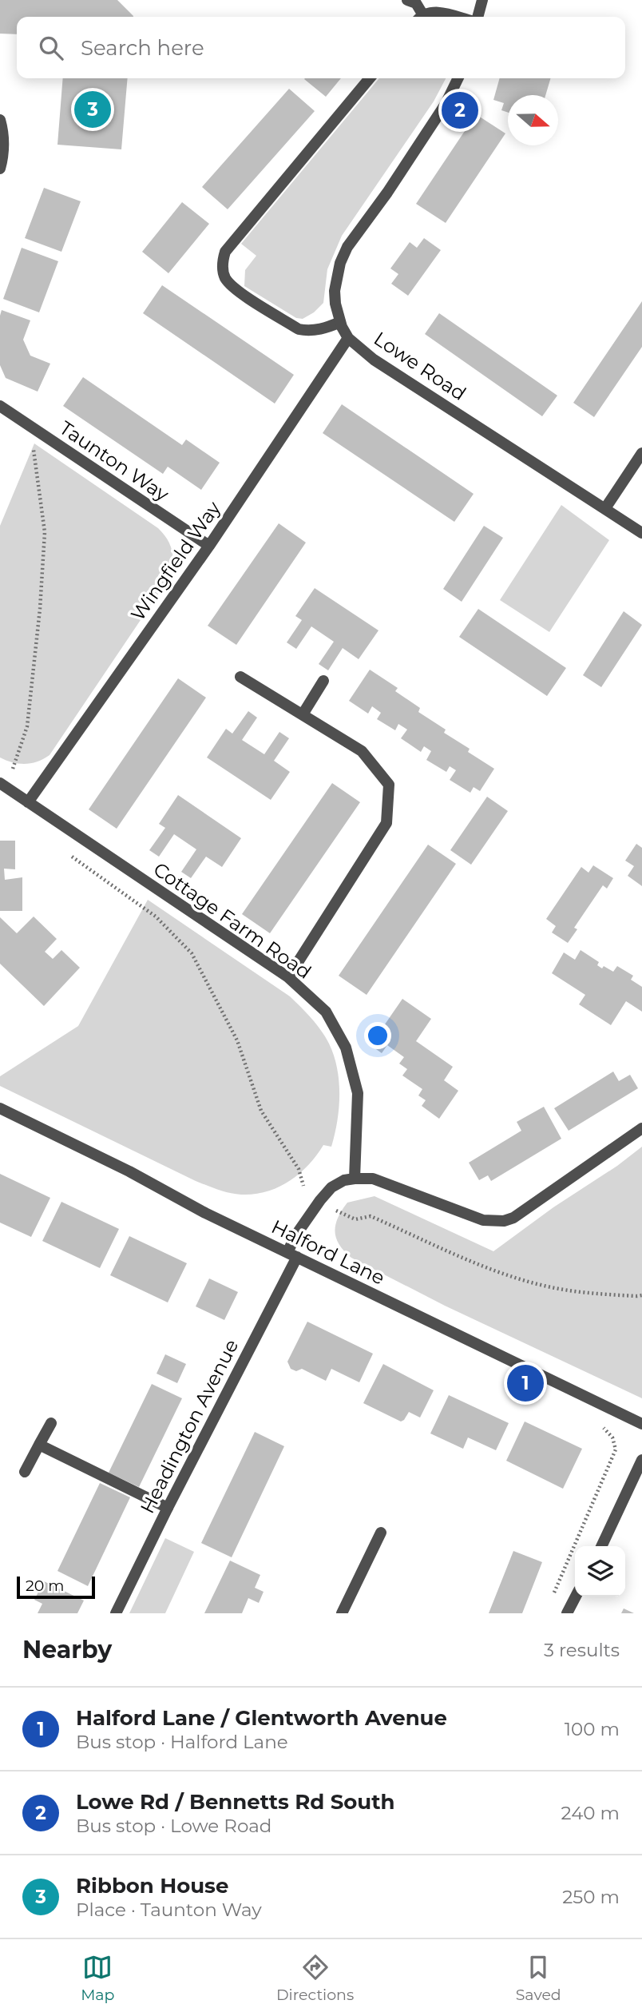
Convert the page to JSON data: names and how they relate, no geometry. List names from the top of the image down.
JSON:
{
  "streets": {
    "street": [
      "Lowe Road",
      "Taunton Way",
      "Wingfield Way",
      "Cottage Farm Road",
      "Halford Lane",
      "Headington Avenue"
    ]
  },
  "crossings": [
    ["Lowe Road", "Wingfield Way"],
    ["Taunton Way", "Wingfield Way"],
    ["Wingfield Way", "Cottage Farm Road"],
    ["Cottage Farm Road", "Headington Avenue"],
    ["Halford Lane", "Headington Avenue"]
  ],
  "scale_bar": "20 m",
  "north": "right",
  "page": {
    "search": "Search here",
    "pins": ["3", "2", "1"],
    "scale": "20 m",
    "heading": ["Nearby", "3 results"],
    "list": [
      {
        "mark": "1",
        "name": "Halford Lane / Glentworth Avenue",
        "note": "Bus stop · Halford Lane",
        "value": "100 m"
      },
      {
        "mark": "2",
        "name": "Lowe Rd / Bennetts Rd South",
        "note": "Bus stop · Lowe Road",
        "value": "240 m"
      },
      {
        "mark": "3",
        "name": "Ribbon House",
        "note": "Place · Taunton Way",
        "value": "250 m"
      }
    ],
    "nav": ["Map", "Directions", "Saved"]
  }
}
